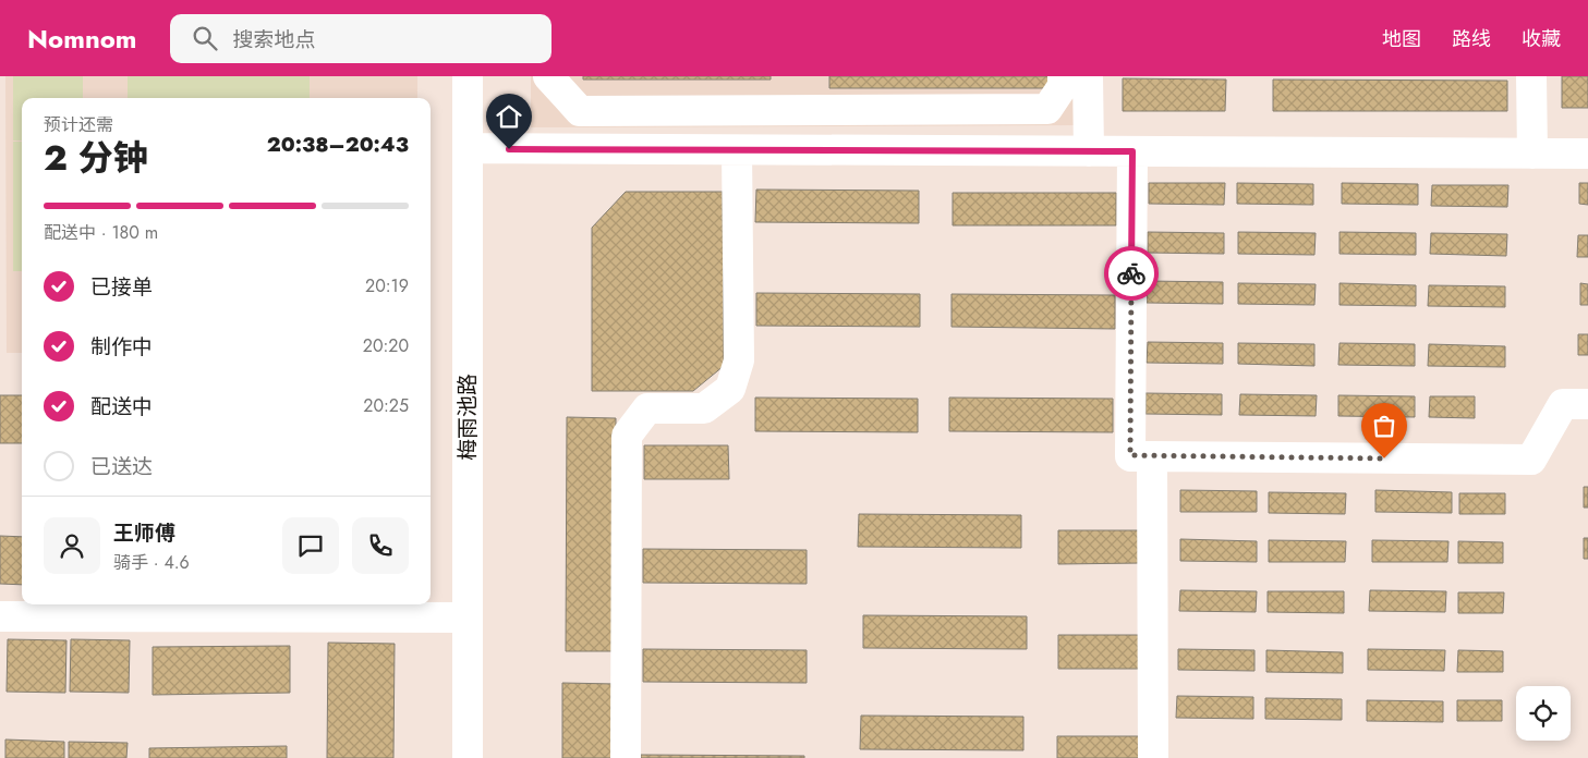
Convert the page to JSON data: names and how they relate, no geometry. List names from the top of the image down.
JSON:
{
  "streets": {
    "street": ["梅雨池路"]
  },
  "page": {
    "header": "Nomnom",
    "search": "搜索地点",
    "nav": ["地图", "路线", "收藏"],
    "heading": ["2 分钟", "预计还需", "20:38–20:43"],
    "panel": ["王师傅", "骑手 · 4.6"],
    "bar": "配送中 · 180 m",
    "list": [
      ["已接单", "20:19"],
      ["制作中", "20:20"],
      ["配送中", "20:25"],
      "已送达"
    ]
  }
}
